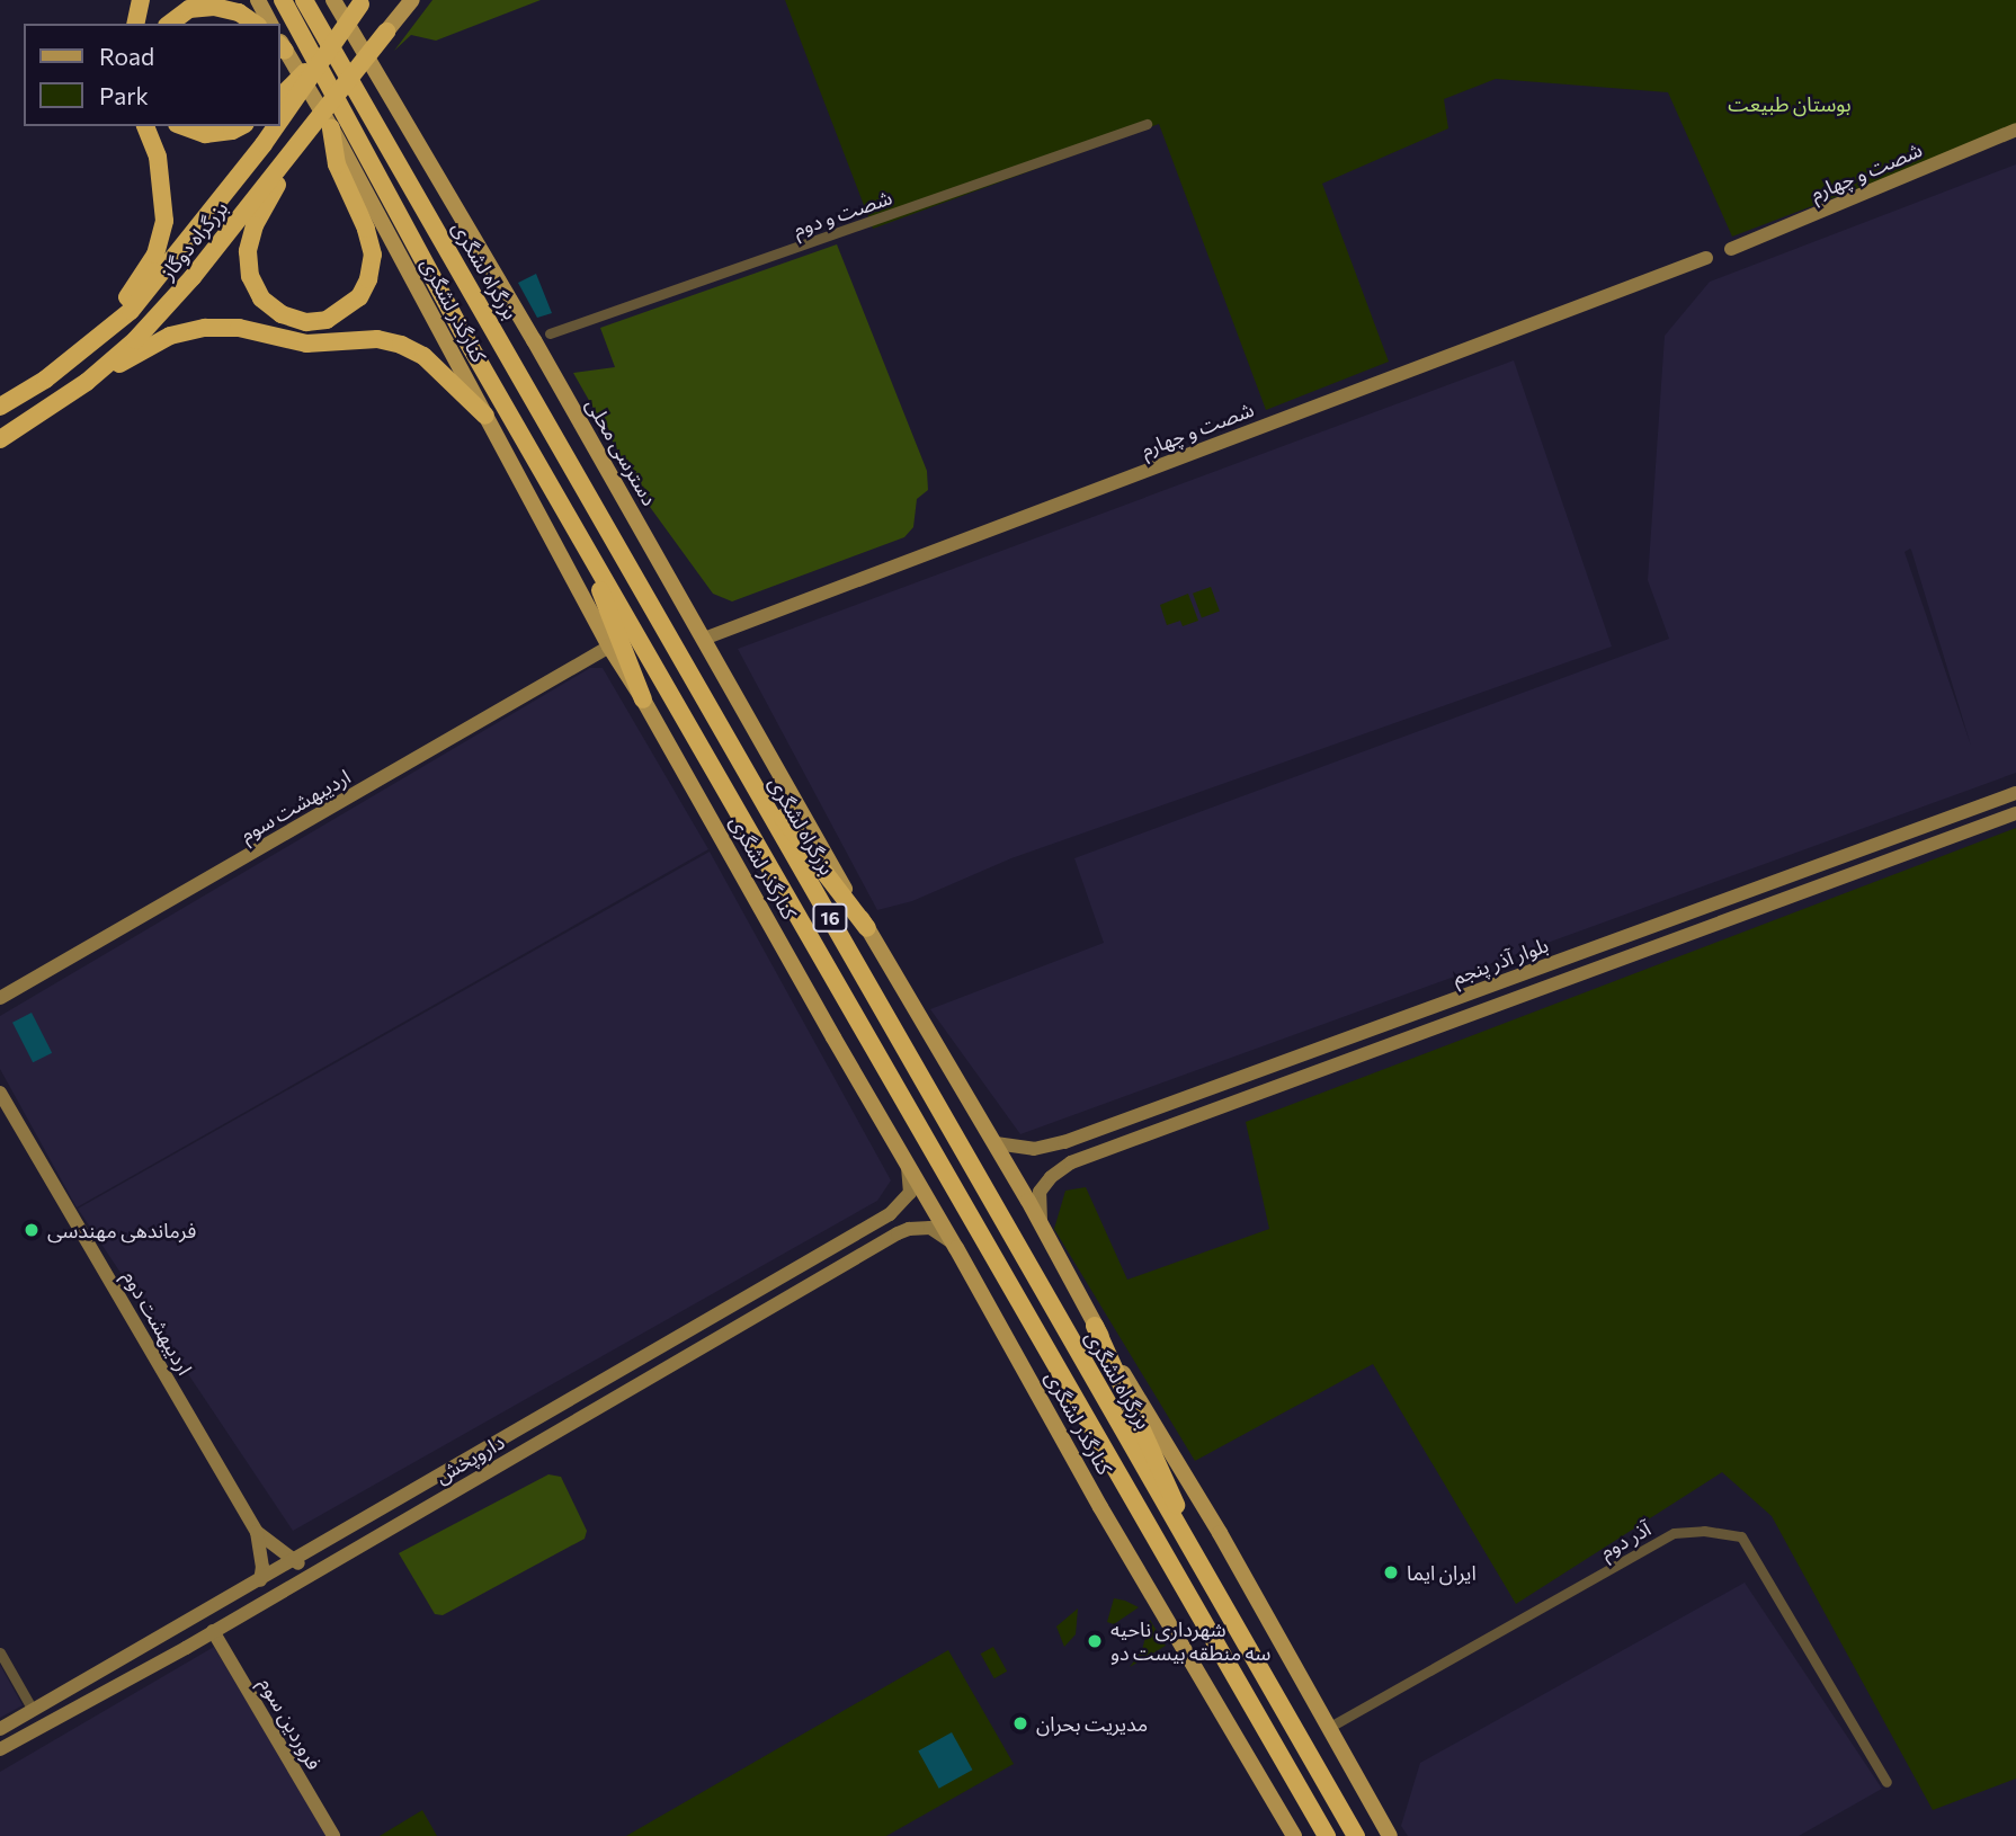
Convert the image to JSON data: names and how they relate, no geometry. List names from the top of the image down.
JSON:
{
  "streets": {
    "highway": ["بزرگراه دوگاز", "بزرگراه لشگری", "16"],
    "main road": ["کنارگذر لشگری", "دسترسی محلی"],
    "street": [
      "شصت و چهارم",
      "شصت و دوم",
      "اردیبهشت سوم",
      "بلوار آذر پنجم",
      "اردیبهشت دوم",
      "داروپخش",
      "آذر دوم",
      "فروردین سوم"
    ]
  },
  "crossings": [
    ["شصت و چهارم", "دسترسی محلی"],
    ["کنارگذر لشگری", "اردیبهشت سوم"],
    ["کنارگذر لشگری", "داروپخش"],
    ["اردیبهشت دوم", "داروپخش"],
    ["داروپخش", "فروردین سوم"]
  ],
  "parks": ["بوستان طبیعت"],
  "places": [
    "فرماندهی مهندسی",
    "ایران ایما",
    "شهرداری ناحیه سه منطقه بیست دو",
    "مدیریت بحران"
  ],
  "legend": ["Road", "Park"]
}
